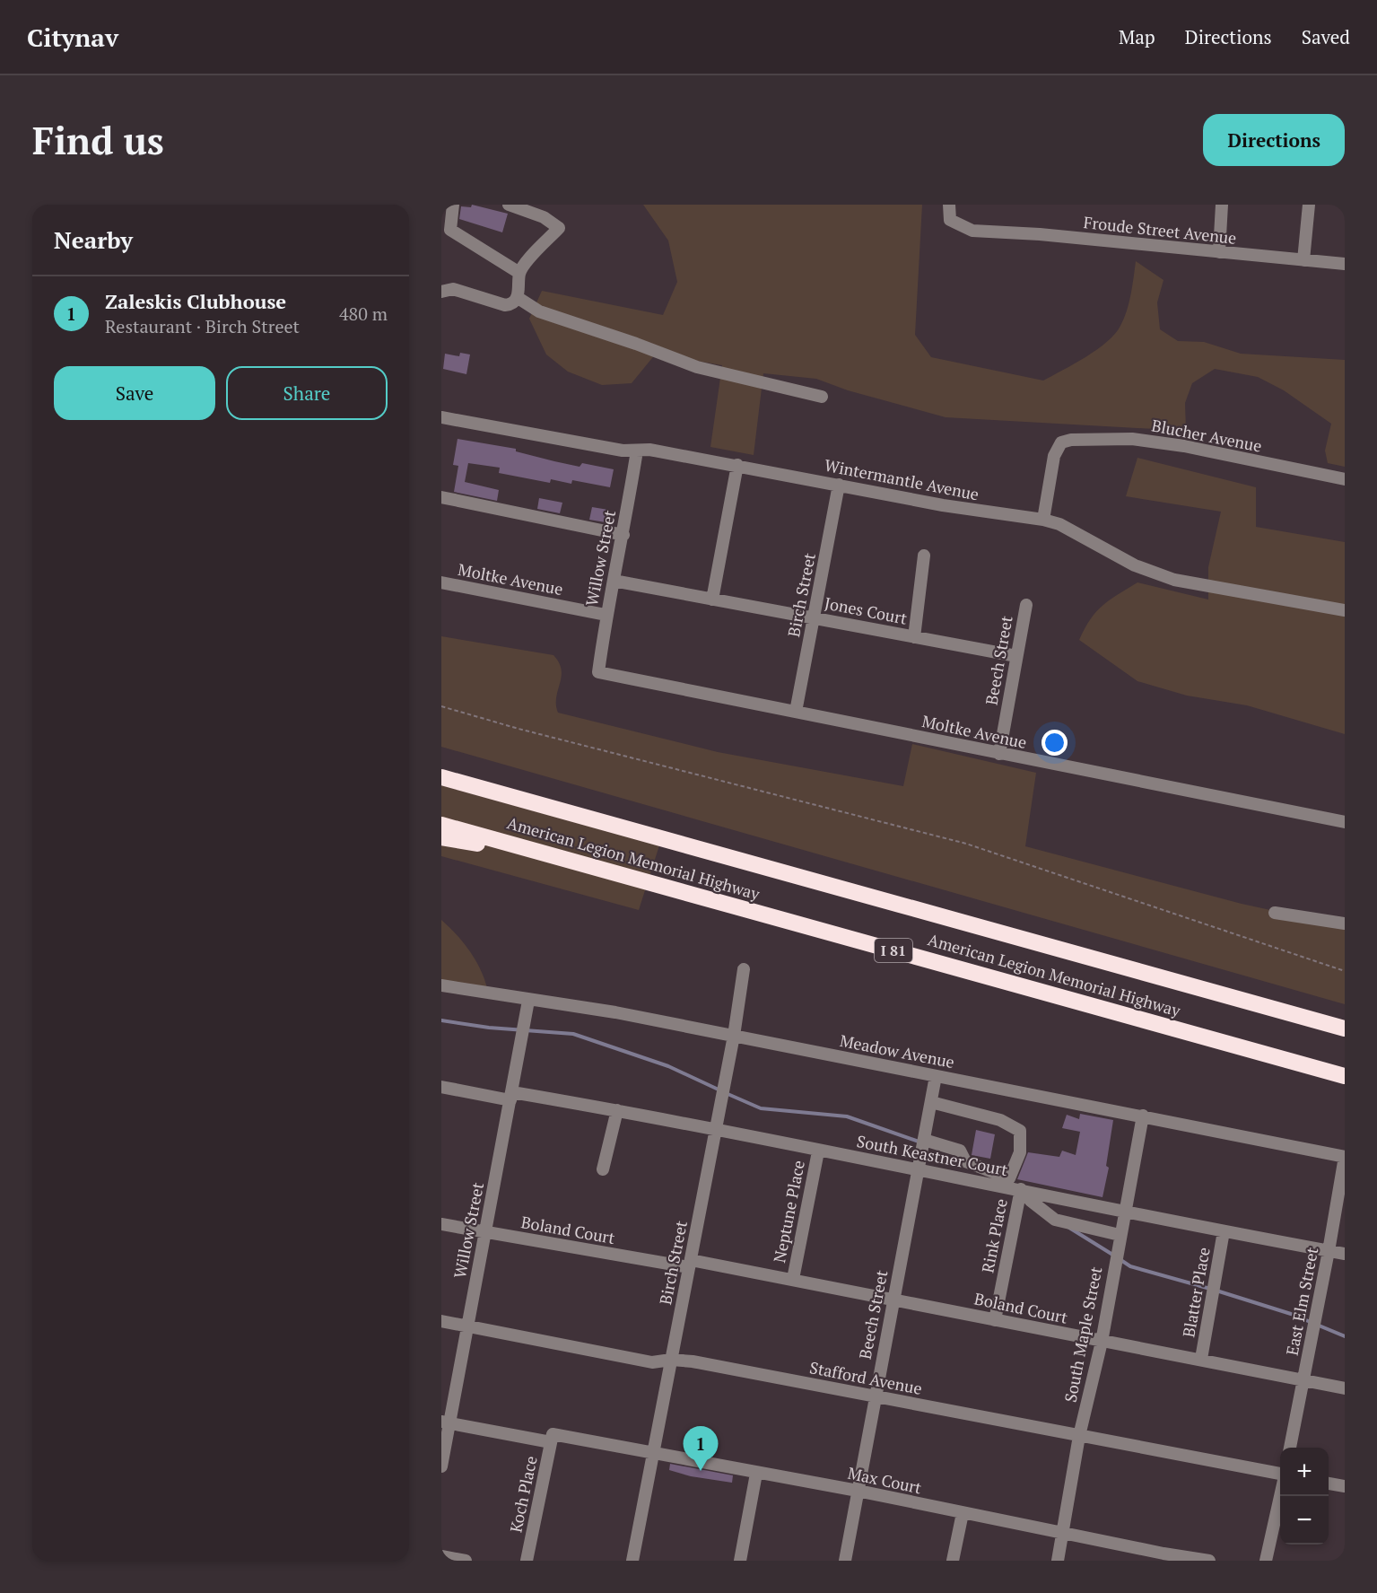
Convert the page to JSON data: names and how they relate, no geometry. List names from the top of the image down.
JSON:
{
  "streets": {
    "highway": ["American Legion Memorial Highway", "I 81"],
    "street": [
      "Froude Street Avenue",
      "Blucher Avenue",
      "Wintermantle Avenue",
      "Willow Street",
      "Moltke Avenue",
      "Birch Street",
      "Jones Court",
      "Beech Street",
      "Meadow Avenue",
      "South Keastner Court",
      "Neptune Place",
      "Boland Court",
      "Rink Place",
      "Blatter Place",
      "East Elm Street",
      "South Maple Street",
      "Stafford Avenue",
      "Max Court",
      "Koch Place"
    ]
  },
  "crossings": [
    ["Blucher Avenue", "Wintermantle Avenue"],
    ["Wintermantle Avenue", "Willow Street"],
    ["Wintermantle Avenue", "Birch Street"],
    ["Willow Street", "Moltke Avenue"],
    ["Willow Street", "Jones Court"],
    ["Willow Street", "Meadow Avenue"],
    ["Willow Street", "South Keastner Court"],
    ["Willow Street", "Boland Court"],
    ["Willow Street", "Stafford Avenue"],
    ["Willow Street", "Max Court"],
    ["Moltke Avenue", "Birch Street"],
    ["Moltke Avenue", "Beech Street"],
    ["Birch Street", "Jones Court"],
    ["Birch Street", "Meadow Avenue"],
    ["Birch Street", "South Keastner Court"],
    ["Birch Street", "Boland Court"],
    ["Birch Street", "Stafford Avenue"],
    ["Birch Street", "Max Court"],
    ["Jones Court", "Beech Street"],
    ["Beech Street", "Meadow Avenue"],
    ["Beech Street", "South Keastner Court"],
    ["Beech Street", "Boland Court"],
    ["Beech Street", "Stafford Avenue"],
    ["Beech Street", "Max Court"],
    ["Meadow Avenue", "East Elm Street"],
    ["Meadow Avenue", "South Maple Street"],
    ["South Keastner Court", "Neptune Place"],
    ["South Keastner Court", "Rink Place"],
    ["South Keastner Court", "Blatter Place"],
    ["South Keastner Court", "East Elm Street"],
    ["South Keastner Court", "South Maple Street"],
    ["Neptune Place", "Boland Court"],
    ["Boland Court", "Rink Place"],
    ["Boland Court", "Blatter Place"],
    ["Boland Court", "East Elm Street"],
    ["Boland Court", "South Maple Street"],
    ["South Maple Street", "Stafford Avenue"],
    ["South Maple Street", "Max Court"],
    ["Max Court", "Koch Place"]
  ],
  "page": {
    "header": "Citynav",
    "nav": ["Map", "Directions", "Saved"],
    "buttons": [
      "Directions",
      ["Save", "Share"]
    ],
    "title": "Find us",
    "heading": "Nearby",
    "list": [
      {
        "mark": "1",
        "name": "Zaleskis Clubhouse",
        "note": "Restaurant · Birch Street",
        "value": "480 m"
      }
    ],
    "pins": "1",
    "map_buttons": ["+", "−"]
  }
}
